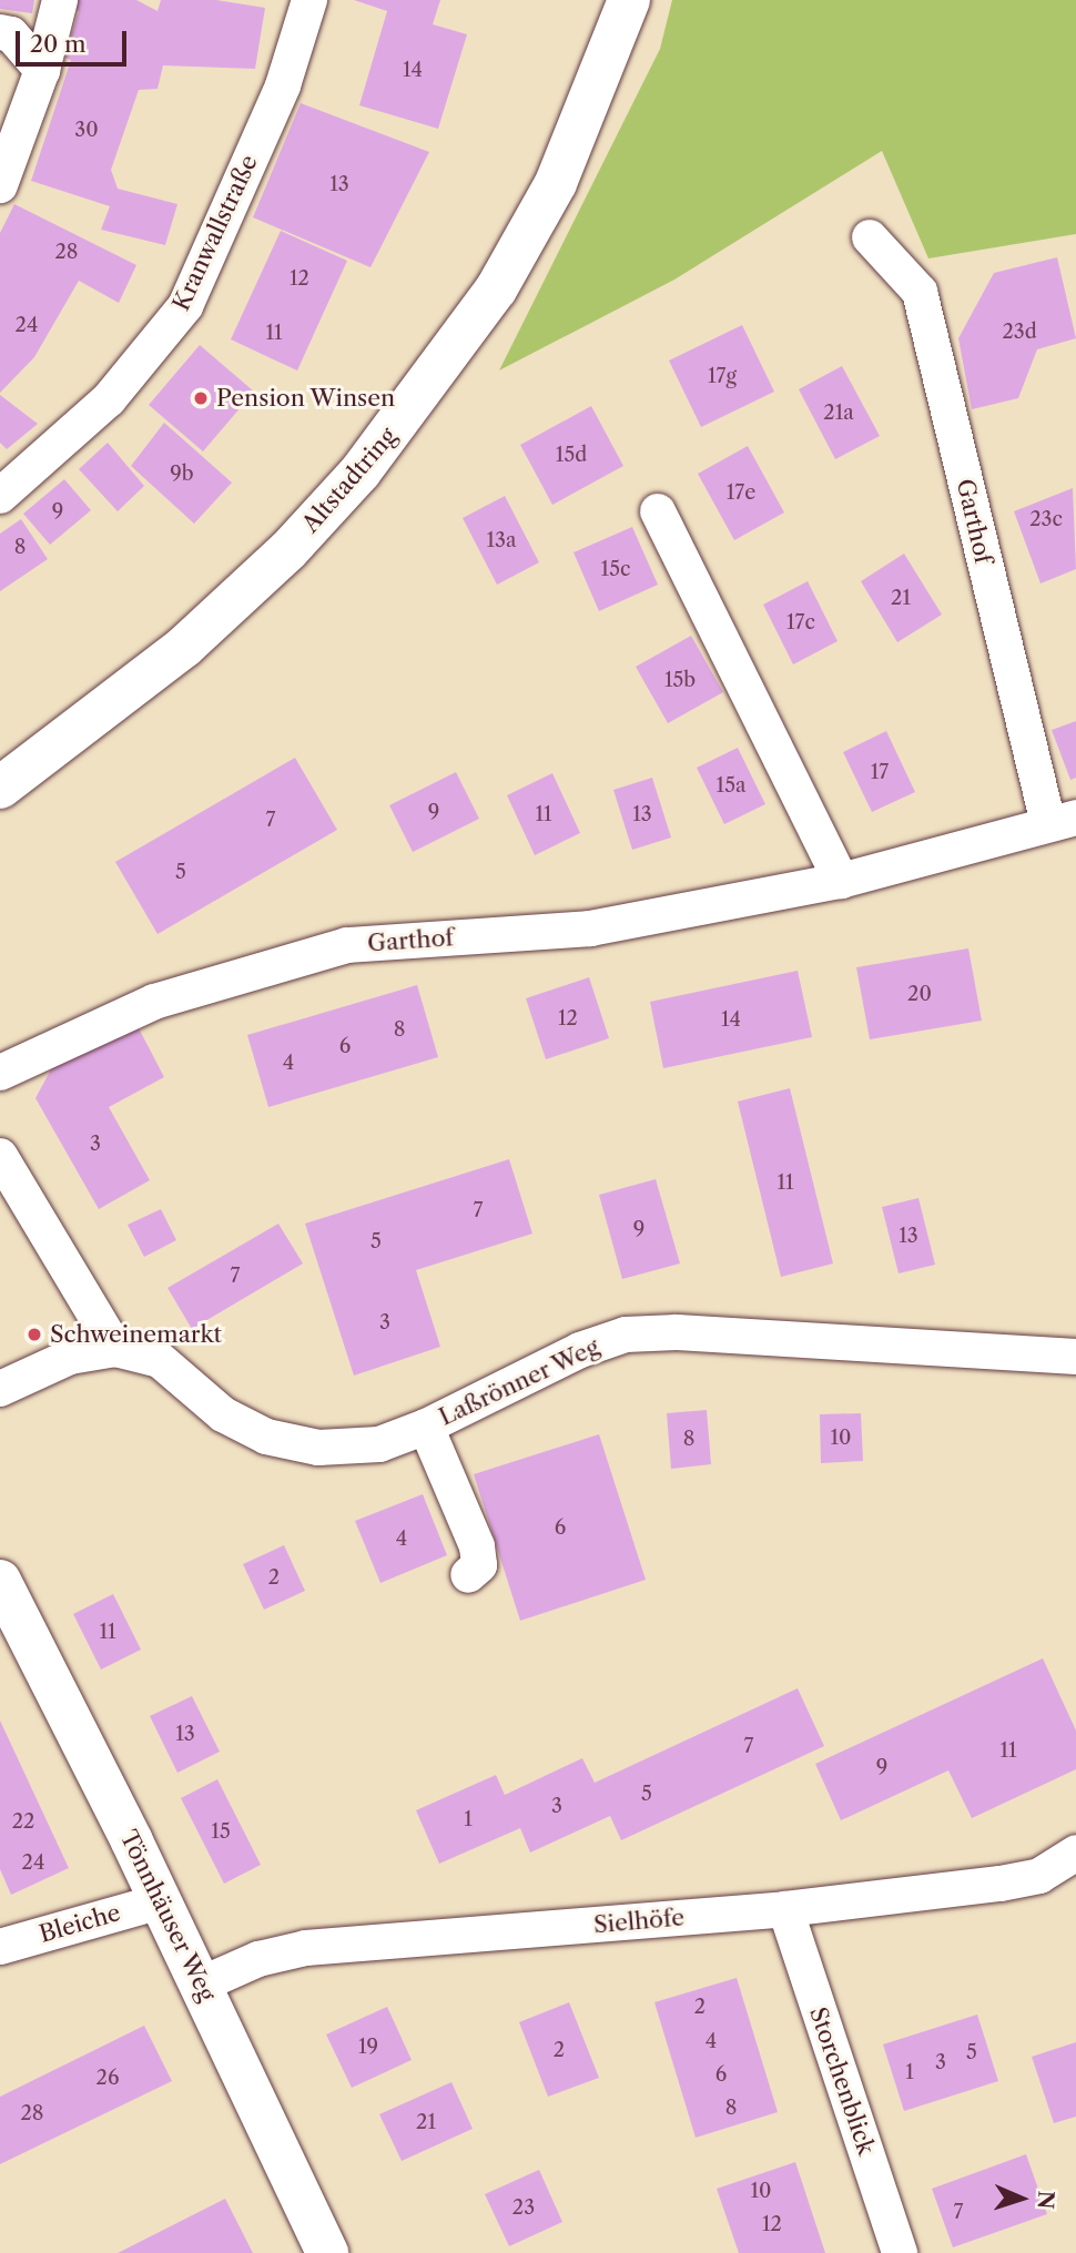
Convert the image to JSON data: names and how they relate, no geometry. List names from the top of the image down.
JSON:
{
  "streets": {
    "main road": ["Altstadtring", "Tönnhäuser Weg"],
    "street": [
      "Kranwallstraße",
      "Garthof",
      "Laßrönner Weg",
      "Sielhöfe",
      "Bleiche",
      "Storchenblick"
    ]
  },
  "crossings": [
    ["Tönnhäuser Weg", "Sielhöfe"],
    ["Tönnhäuser Weg", "Bleiche"],
    ["Sielhöfe", "Storchenblick"]
  ],
  "places": ["Pension Winsen", "Schweinemarkt"],
  "house_numbers": [
    "14",
    "30",
    "13",
    "28",
    "12",
    "24",
    "23d",
    "11",
    "17g",
    "21a",
    "15d",
    "9b",
    "17e",
    "9",
    "23c",
    "13a",
    "8",
    "15c",
    "21",
    "17c",
    "15b",
    "17",
    "15a",
    "9",
    "11",
    "13",
    "7",
    "5",
    "20",
    "12",
    "14",
    "8",
    "6",
    "4",
    "3",
    "11",
    "7",
    "9",
    "13",
    "5",
    "7",
    "3",
    "10",
    "8",
    "6",
    "4",
    "2",
    "11",
    "13",
    "7",
    "11",
    "9",
    "5",
    "3",
    "1",
    "22",
    "15",
    "24",
    "2",
    "4",
    "19",
    "2",
    "5",
    "3",
    "1",
    "6",
    "26",
    "8",
    "28",
    "21",
    "10",
    "23",
    "7",
    "12"
  ],
  "scale_bar": "20 m",
  "north": "right"
}
